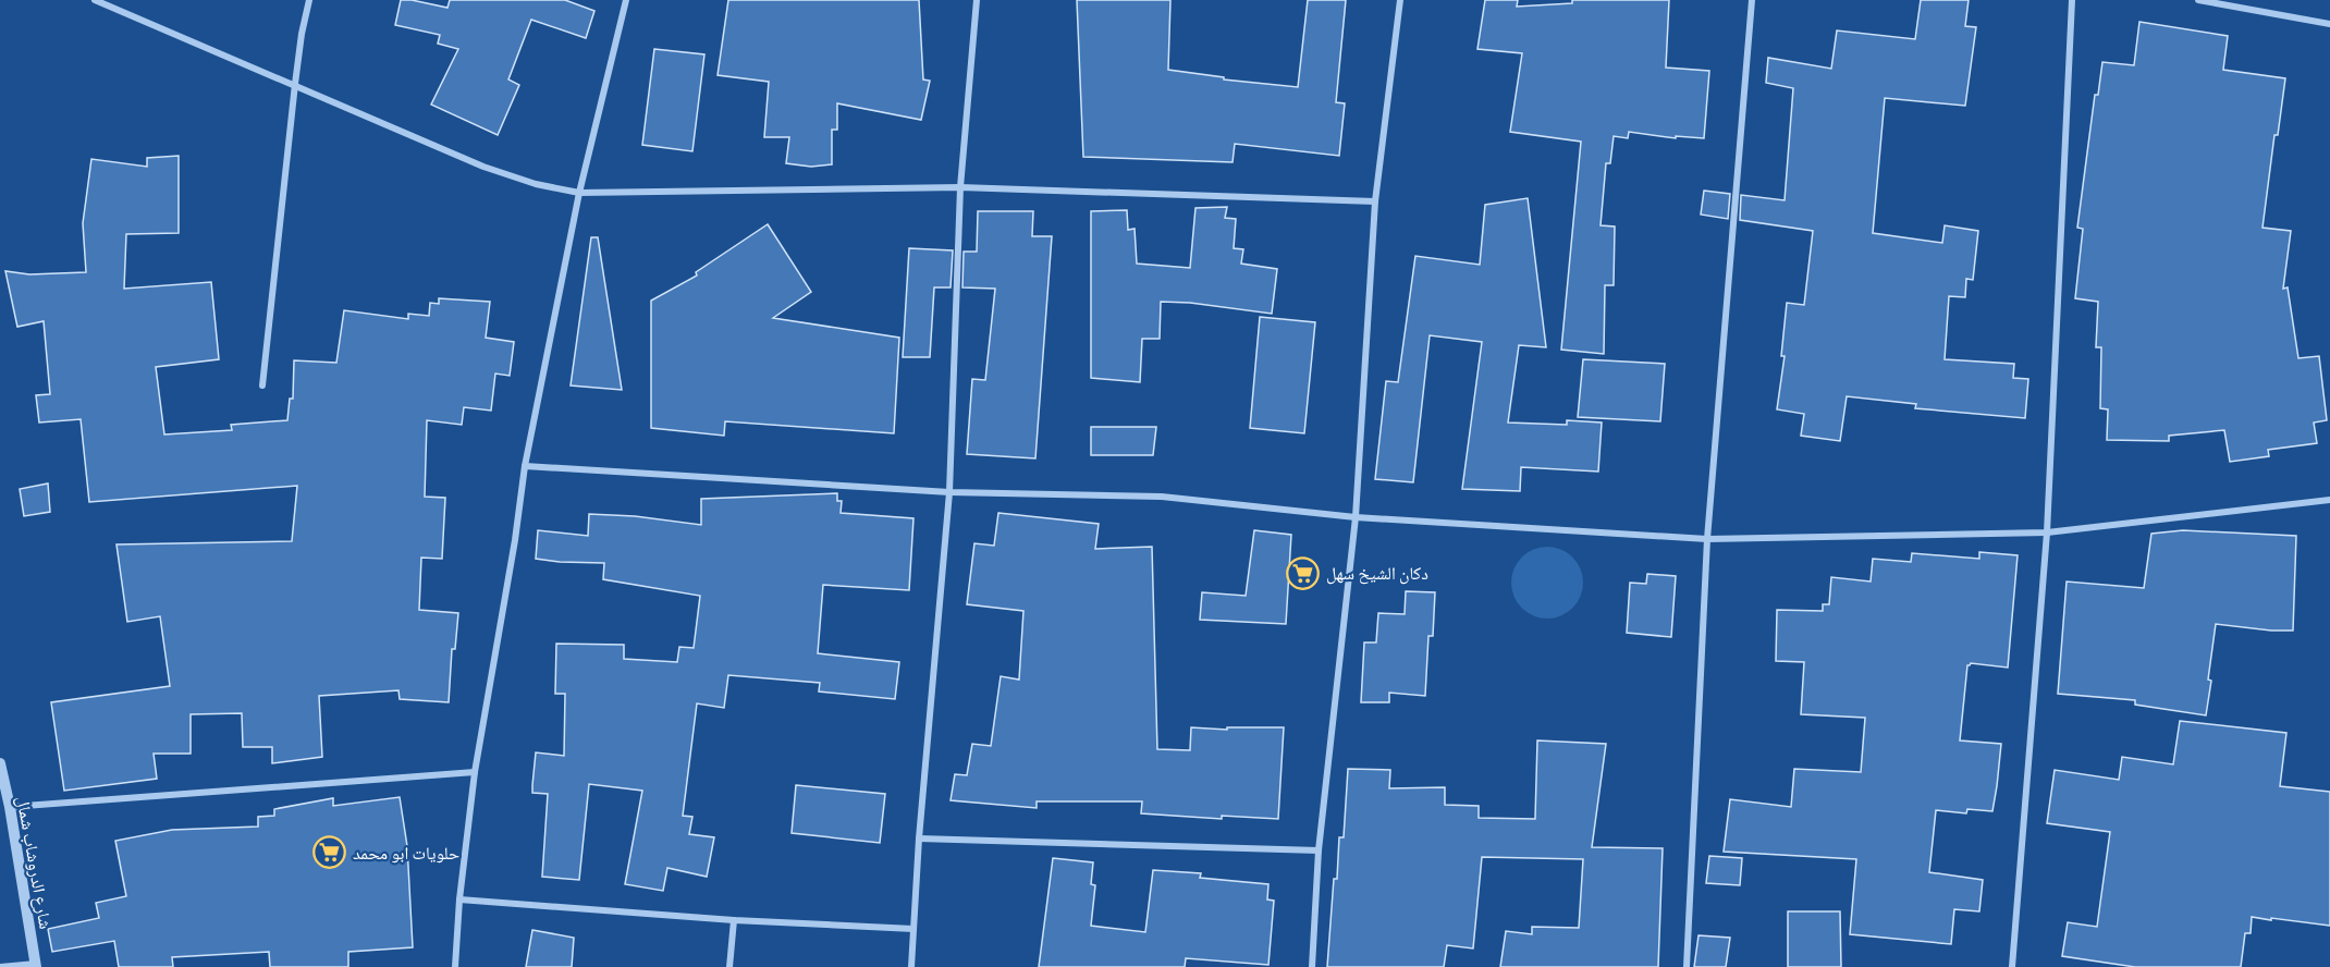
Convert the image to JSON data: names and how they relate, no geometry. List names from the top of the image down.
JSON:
{
  "streets": {
    "street": ["شارع الدروشاب شمال"]
  },
  "places": {
    "supermarket": ["دكان الشيخ سهل", "حلويات ابو محمد"]
  }
}
